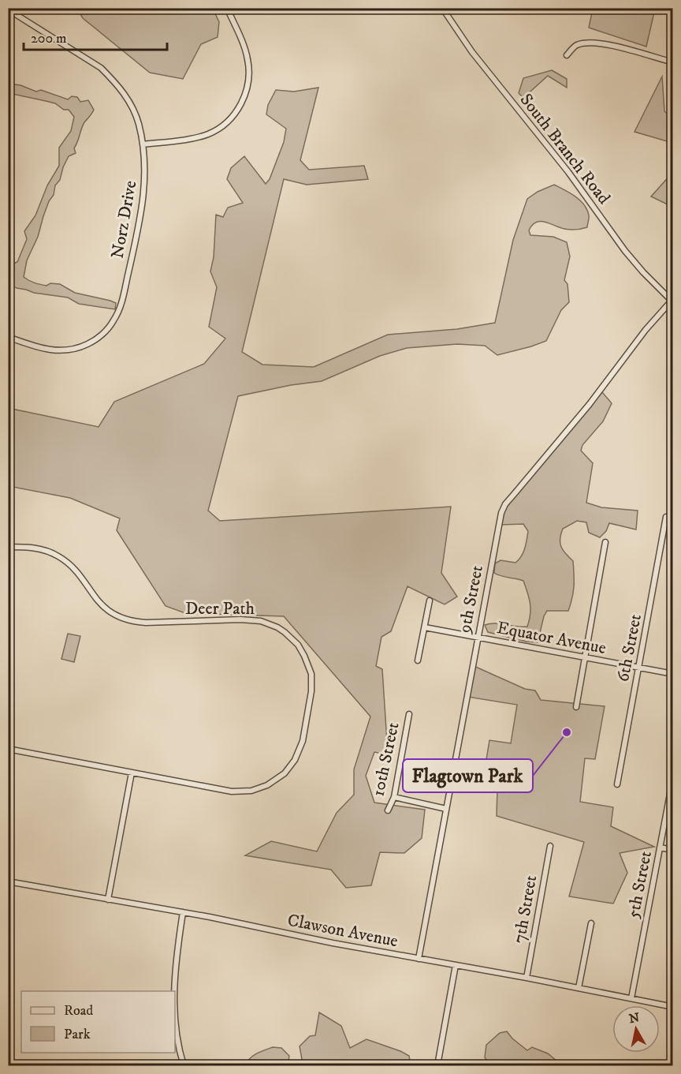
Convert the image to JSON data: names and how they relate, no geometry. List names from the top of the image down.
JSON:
{
  "streets": {
    "street": [
      "South Branch Road",
      "Norz Drive",
      "9th Street",
      "Deer Path",
      "Equator Avenue",
      "6th Street",
      "10th Street",
      "5th Street",
      "7th Street",
      "Clawson Avenue"
    ]
  },
  "crossings": [
    ["South Branch Road", "9th Street"],
    ["9th Street", "Equator Avenue"],
    ["9th Street", "Clawson Avenue"],
    ["Equator Avenue", "6th Street"],
    ["5th Street", "Clawson Avenue"],
    ["7th Street", "Clawson Avenue"]
  ],
  "places": ["Flagtown Park"],
  "legend": ["Road", "Park"],
  "scale_bar": "200 m",
  "north": "top"
}
